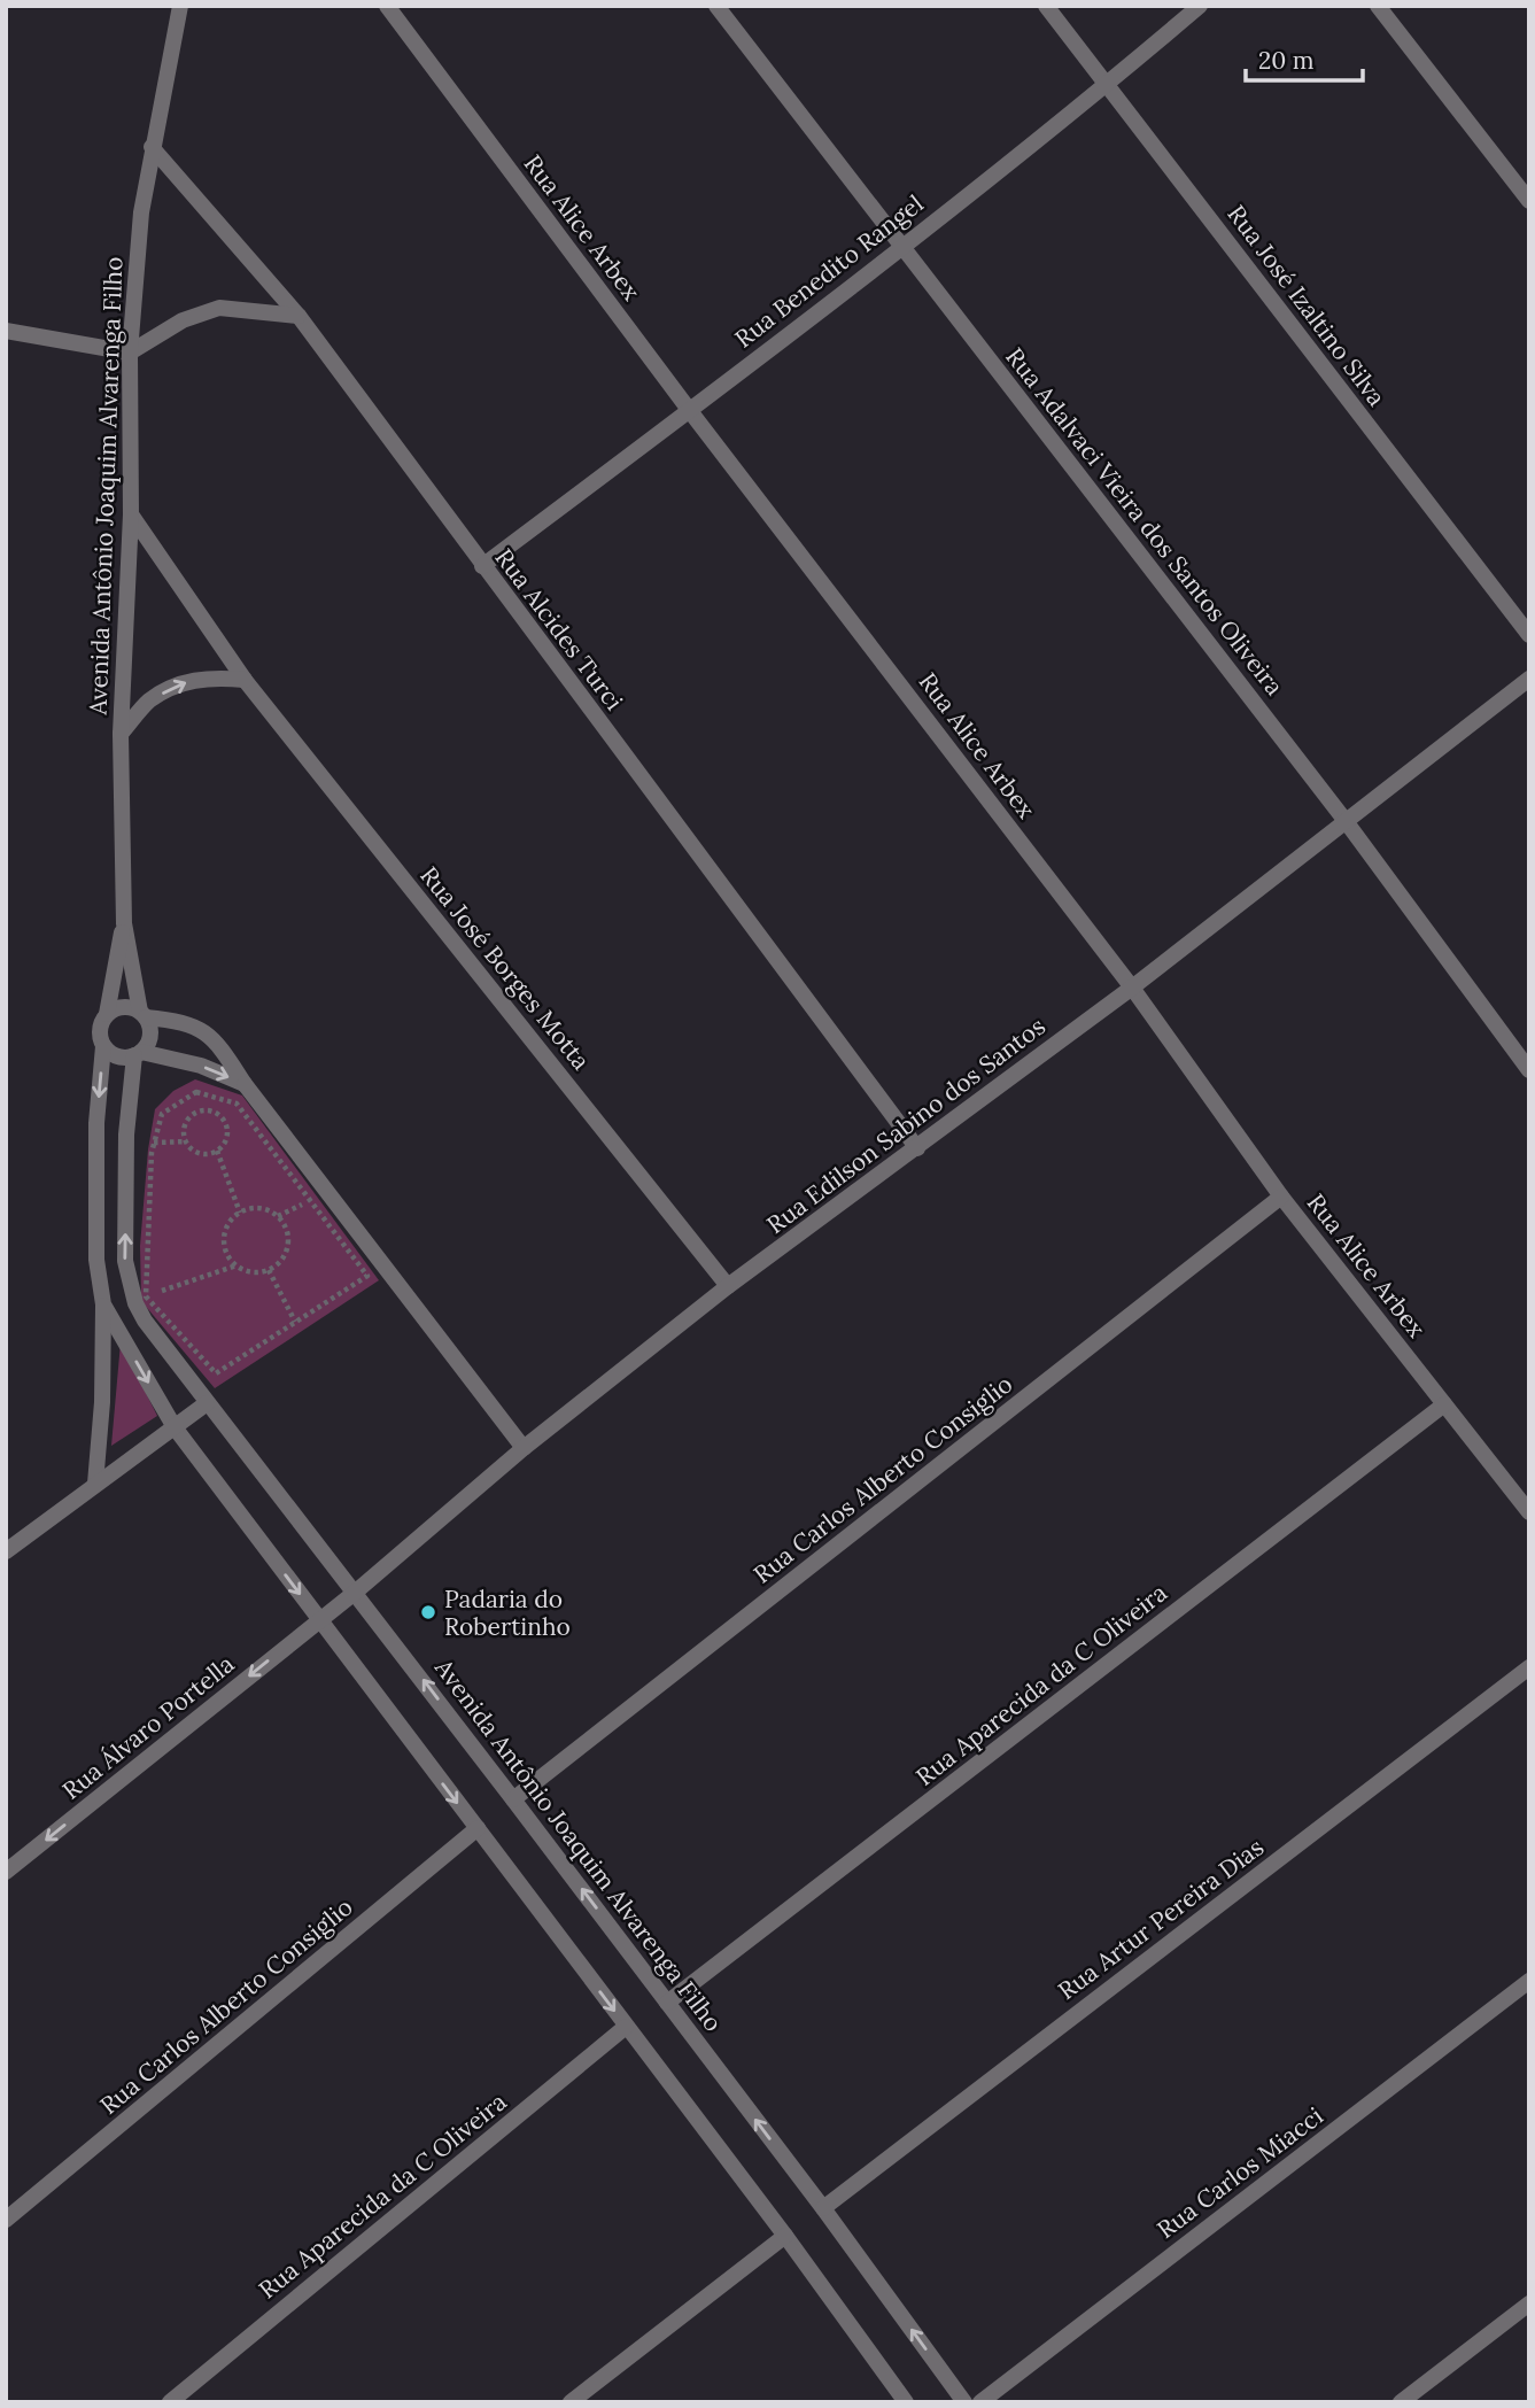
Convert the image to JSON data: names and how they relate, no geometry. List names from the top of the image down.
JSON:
{
  "streets": {
    "street": [
      "Rua Alice Arbex",
      "Rua Benedito Rangel",
      "Rua José Izaltino Silva",
      "Avenida Antônio Joaquim Alvarenga Filho",
      "Rua Adalvaci Vieira dos Santos Oliveira",
      "Rua Alcides Turci",
      "Rua José Borges Motta",
      "Rua Edilson Sabino dos Santos",
      "Rua Carlos Alberto Consiglio",
      "Rua Aparecida da C Oliveira",
      "Rua Álvaro Portella",
      "Rua Artur Pereira Dias",
      "Rua Carlos Miacci"
    ]
  },
  "crossings": [
    ["Rua Alice Arbex", "Rua Benedito Rangel"],
    ["Rua Alice Arbex", "Rua Edilson Sabino dos Santos"],
    ["Rua Alice Arbex", "Rua Carlos Alberto Consiglio"],
    ["Rua Alice Arbex", "Rua Aparecida da C Oliveira"],
    ["Rua Benedito Rangel", "Rua José Izaltino Silva"],
    ["Rua Benedito Rangel", "Rua Adalvaci Vieira dos Santos Oliveira"],
    ["Rua Benedito Rangel", "Rua Alcides Turci"],
    ["Avenida Antônio Joaquim Alvarenga Filho", "Rua Alcides Turci"],
    ["Avenida Antônio Joaquim Alvarenga Filho", "Rua José Borges Motta"],
    ["Avenida Antônio Joaquim Alvarenga Filho", "Rua Edilson Sabino dos Santos"],
    ["Avenida Antônio Joaquim Alvarenga Filho", "Rua Carlos Alberto Consiglio"],
    ["Avenida Antônio Joaquim Alvarenga Filho", "Rua Aparecida da C Oliveira"],
    ["Avenida Antônio Joaquim Alvarenga Filho", "Rua Artur Pereira Dias"],
    ["Rua Adalvaci Vieira dos Santos Oliveira", "Rua Edilson Sabino dos Santos"],
    ["Rua Alcides Turci", "Rua Edilson Sabino dos Santos"],
    ["Rua José Borges Motta", "Rua Edilson Sabino dos Santos"],
    ["Rua Edilson Sabino dos Santos", "Rua Álvaro Portella"]
  ],
  "one_way": ["Rua Álvaro Portella"],
  "places": ["Padaria do Robertinho"],
  "scale_bar": "20 m"
}
